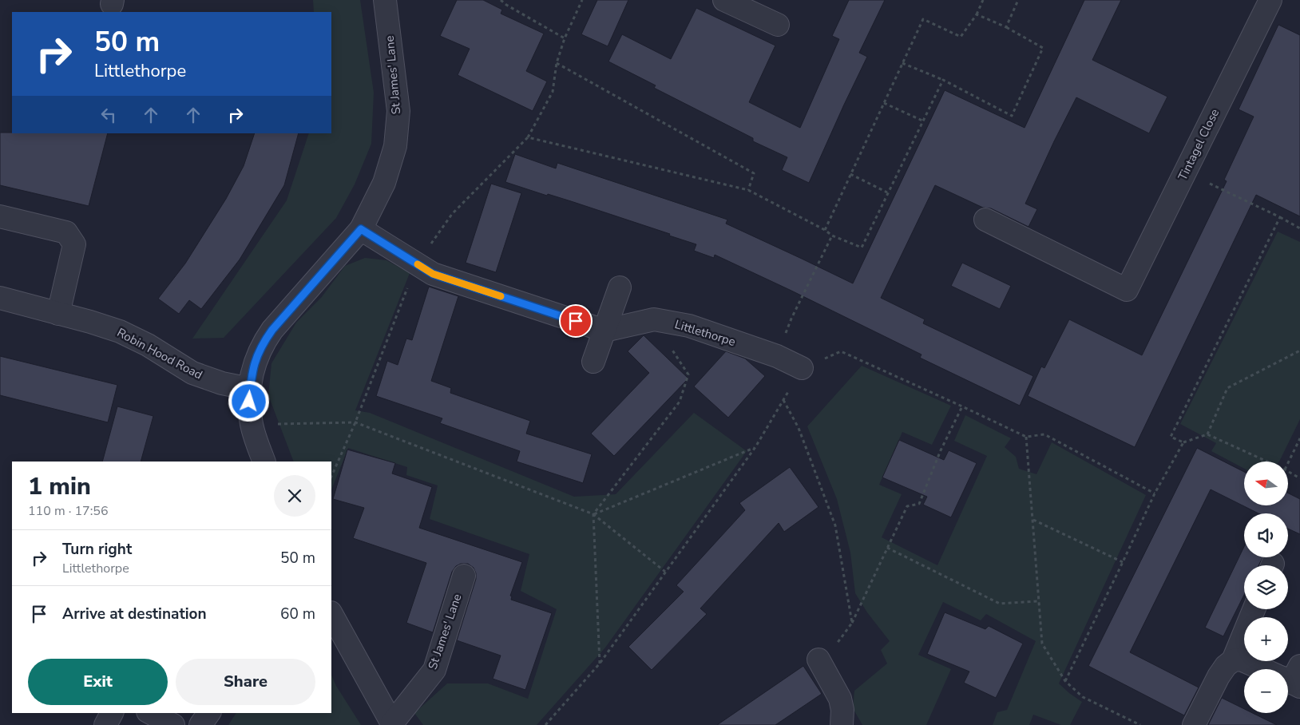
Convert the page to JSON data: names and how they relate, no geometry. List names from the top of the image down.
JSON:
{
  "streets": {
    "street": [
      "St James' Lane",
      "Tintagel Close",
      "Littlethorpe",
      "Robin Hood Road"
    ]
  },
  "crossings": [
    ["St James' Lane", "Robin Hood Road"]
  ],
  "north": "left",
  "page": {
    "turn": ["50 m", "Littlethorpe"],
    "map_buttons": ["+", "−"],
    "heading": ["1 min", "110 m · 17:56"],
    "list": [
      {
        "name": "Turn right",
        "note": "Littlethorpe",
        "value": "50 m"
      },
      {
        "name": "Arrive at destination",
        "value": "60 m"
      }
    ],
    "buttons": ["Exit", "Share"]
  }
}
